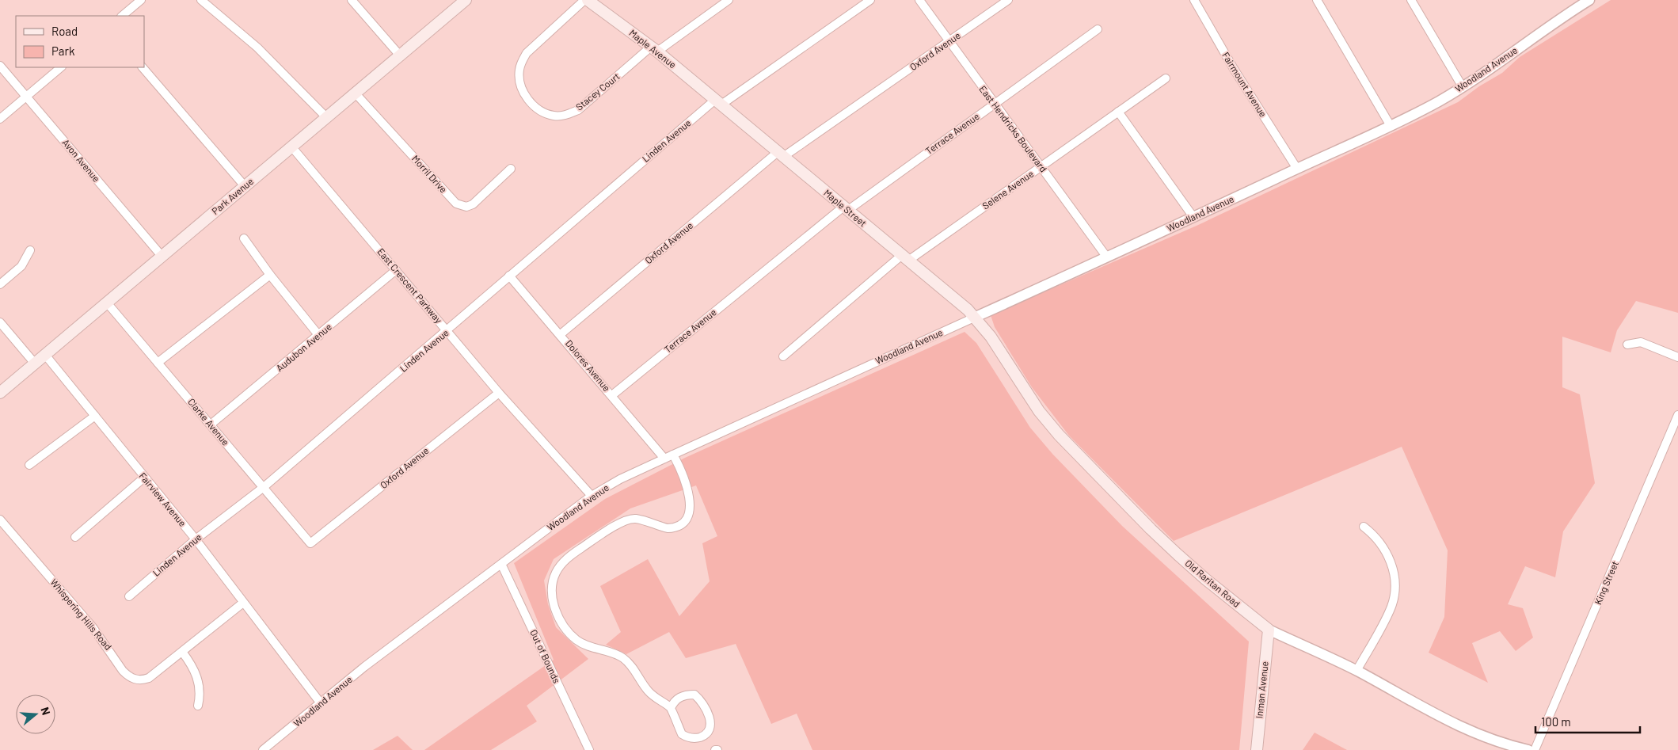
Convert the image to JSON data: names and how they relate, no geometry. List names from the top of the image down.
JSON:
{
  "streets": {
    "main road": [
      "Maple Avenue",
      "Park Avenue",
      "Maple Street",
      "Old Raritan Road",
      "Inman Avenue"
    ],
    "street": [
      "Oxford Avenue",
      "Woodland Avenue",
      "Fairmount Avenue",
      "Stacey Court",
      "East Hendricks Boulevard",
      "Terrace Avenue",
      "Linden Avenue",
      "Avon Avenue",
      "Morril Drive",
      "Selene Avenue",
      "East Crescent Parkway",
      "Audubon Avenue",
      "Dolores Avenue",
      "Clarke Avenue",
      "Fairview Avenue",
      "King Street",
      "Whispering Hills Road",
      "Out of Bounds"
    ]
  },
  "crossings": [
    ["Maple Avenue", "Stacey Court"],
    ["Maple Avenue", "Linden Avenue"],
    ["Maple Avenue", "Maple Street"],
    ["Oxford Avenue", "East Hendricks Boulevard"],
    ["Oxford Avenue", "Maple Street"],
    ["Oxford Avenue", "East Crescent Parkway"],
    ["Oxford Avenue", "Dolores Avenue"],
    ["Oxford Avenue", "Clarke Avenue"],
    ["Woodland Avenue", "Fairmount Avenue"],
    ["Woodland Avenue", "East Hendricks Boulevard"],
    ["Woodland Avenue", "Maple Street"],
    ["Woodland Avenue", "East Crescent Parkway"],
    ["Woodland Avenue", "Dolores Avenue"],
    ["Woodland Avenue", "Fairview Avenue"],
    ["Woodland Avenue", "Old Raritan Road"],
    ["Woodland Avenue", "Out of Bounds"],
    ["East Hendricks Boulevard", "Terrace Avenue"],
    ["East Hendricks Boulevard", "Selene Avenue"],
    ["Terrace Avenue", "Maple Street"],
    ["Terrace Avenue", "Dolores Avenue"],
    ["Linden Avenue", "Maple Street"],
    ["Linden Avenue", "East Crescent Parkway"],
    ["Linden Avenue", "Dolores Avenue"],
    ["Linden Avenue", "Clarke Avenue"],
    ["Linden Avenue", "Fairview Avenue"],
    ["Avon Avenue", "Park Avenue"],
    ["Morril Drive", "Park Avenue"],
    ["Selene Avenue", "Maple Street"],
    ["Park Avenue", "East Crescent Parkway"],
    ["Park Avenue", "Clarke Avenue"],
    ["Park Avenue", "Fairview Avenue"],
    ["Maple Street", "Old Raritan Road"],
    ["East Crescent Parkway", "Audubon Avenue"],
    ["Audubon Avenue", "Clarke Avenue"],
    ["Fairview Avenue", "Whispering Hills Road"],
    ["Old Raritan Road", "Inman Avenue"]
  ],
  "legend": ["Road", "Park"],
  "scale_bar": "100 m",
  "north": "right"
}
